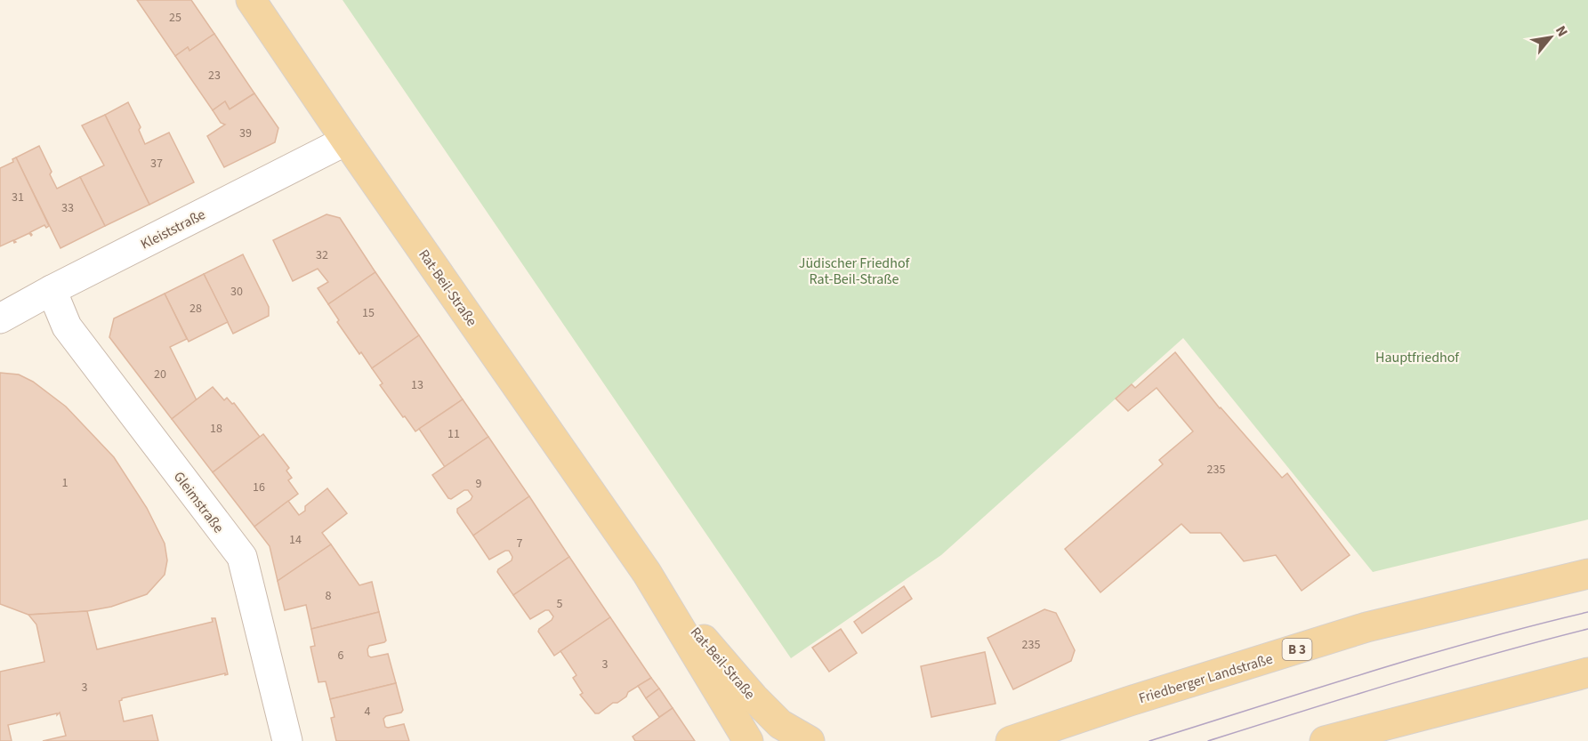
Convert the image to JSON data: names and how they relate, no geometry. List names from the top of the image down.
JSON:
{
  "streets": {
    "main road": ["Rat-Beil-Straße", "B 3", "Friedberger Landstraße"],
    "street": ["Kleiststraße", "Gleimstraße"]
  },
  "crossings": [
    ["Kleiststraße", "Rat-Beil-Straße"],
    ["Kleiststraße", "Gleimstraße"]
  ],
  "parks": ["Jüdischer Friedhof Rat-Beil-Straße", "Hauptfriedhof"],
  "house_numbers": [
    "25",
    "23",
    "39",
    "37",
    "31",
    "33",
    "32",
    "30",
    "28",
    "15",
    "20",
    "13",
    "18",
    "11",
    "235",
    "1",
    "9",
    "16",
    "14",
    "7",
    "8",
    "5",
    "235",
    "6",
    "3",
    "3",
    "4"
  ],
  "north": "top right"
}
